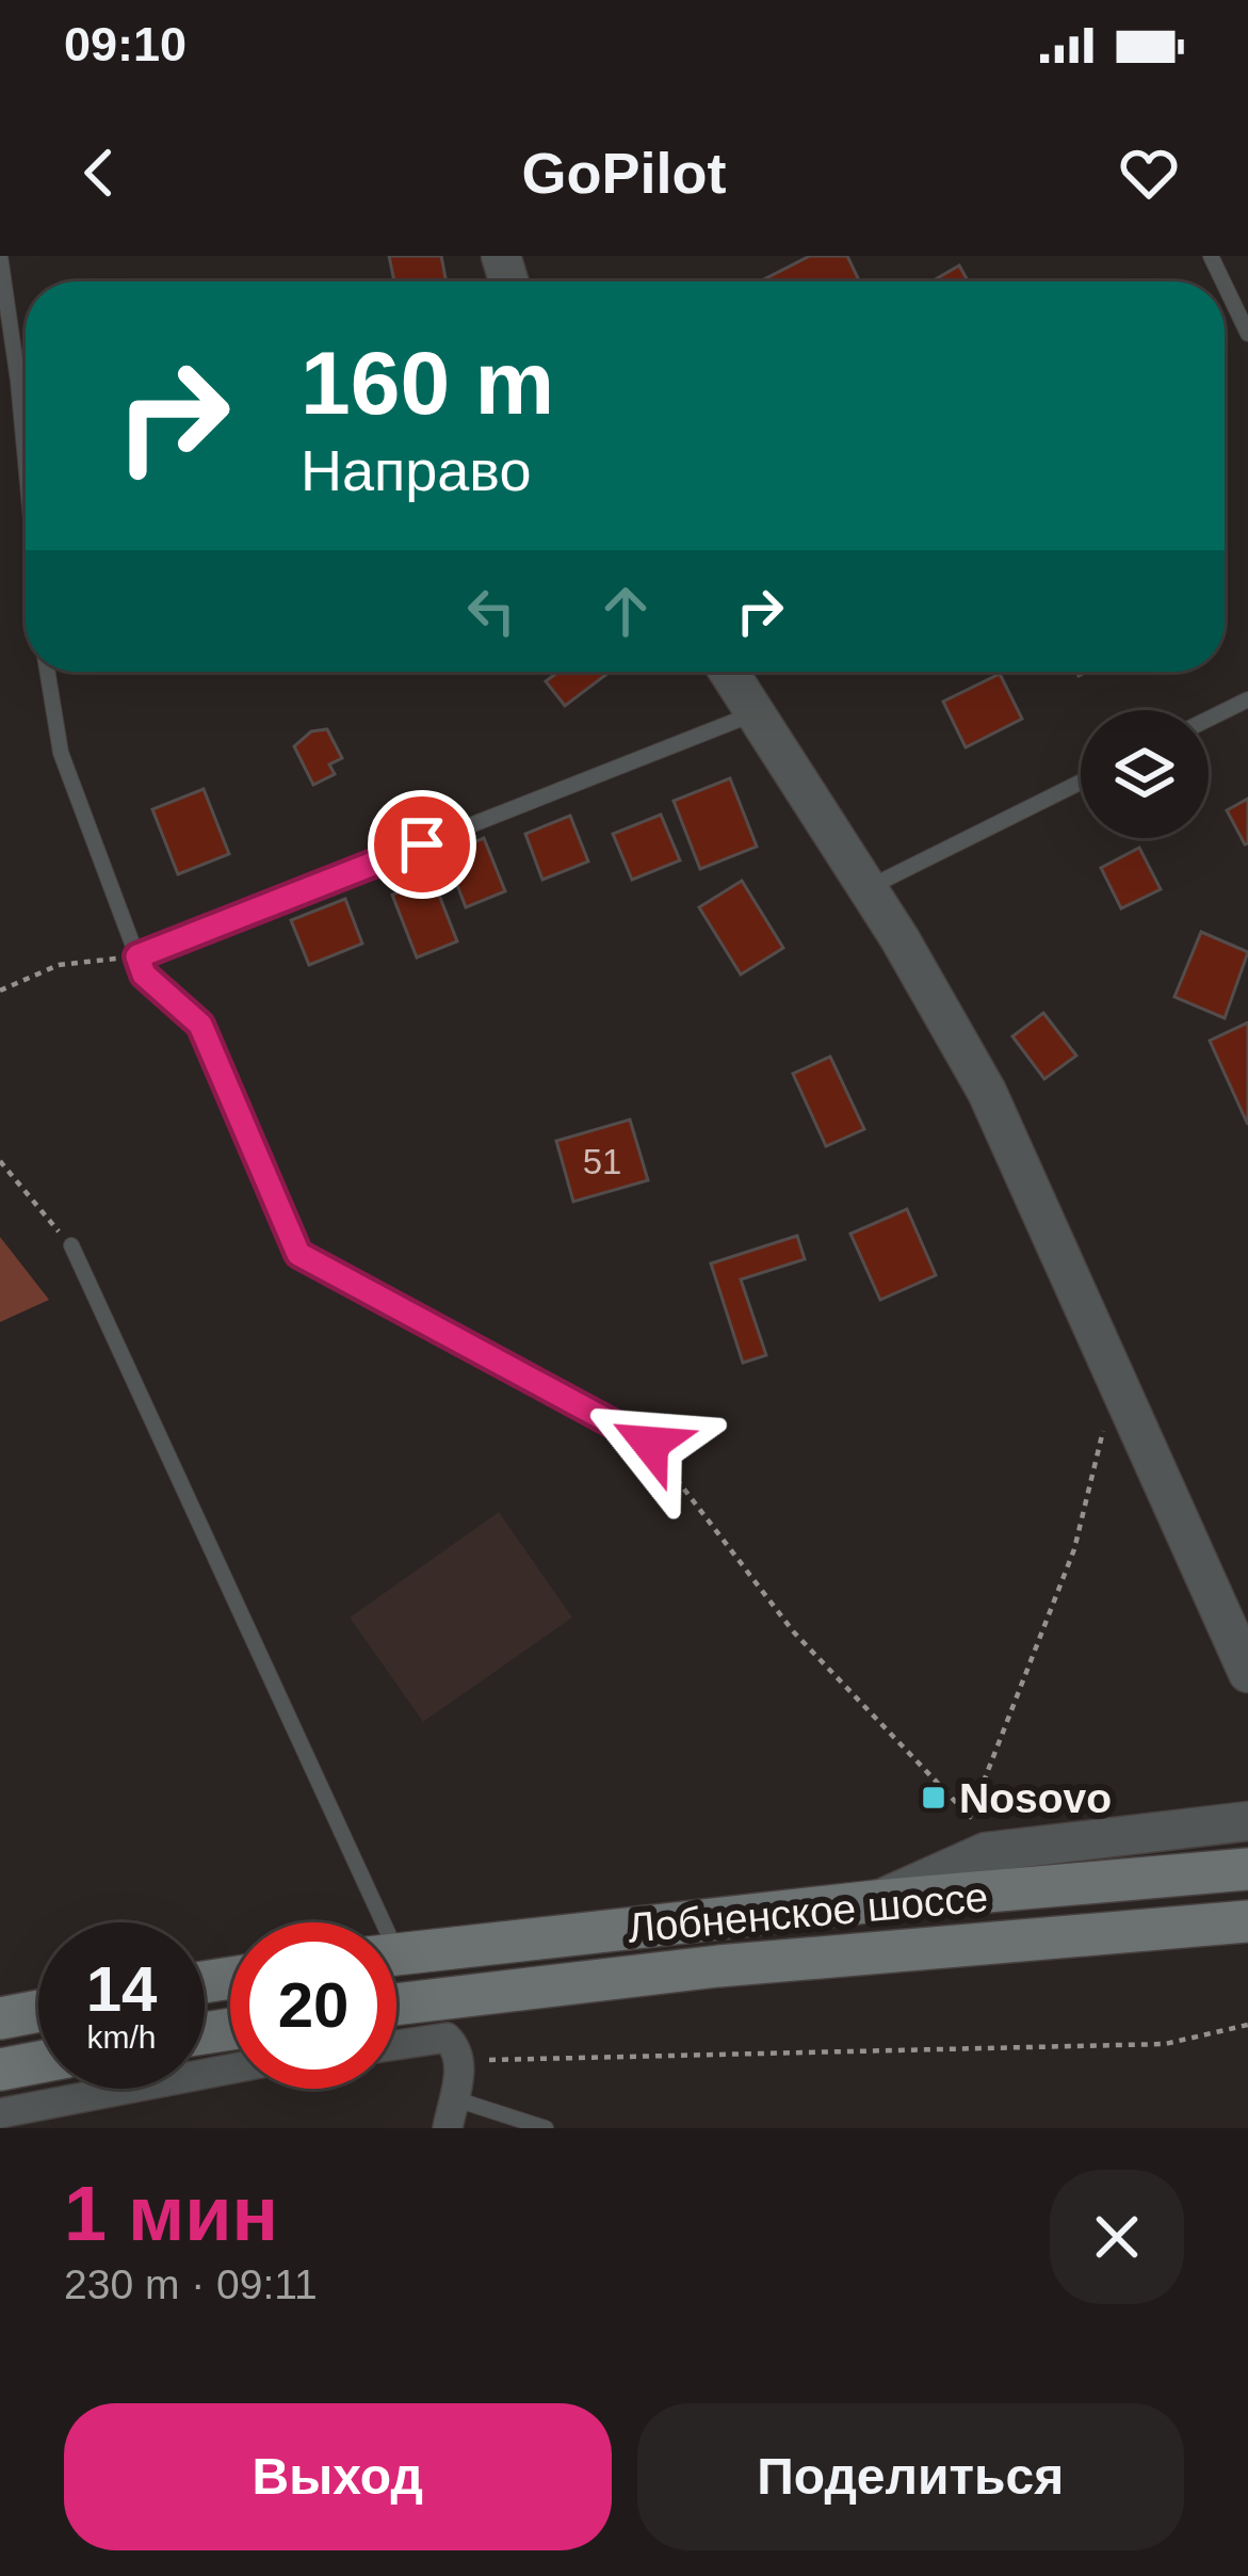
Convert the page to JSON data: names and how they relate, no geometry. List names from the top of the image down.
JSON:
{
  "streets": {
    "main road": ["Лобненское шоссе"]
  },
  "places": {
    "transit": ["Nosovo"]
  },
  "house_numbers": ["51"],
  "page": {
    "status": "09:10",
    "header": "GoPilot",
    "turn": ["160 m", "Направо"],
    "speed": "14 km/h",
    "limit": "20",
    "heading": ["1 мин", "230 m · 09:11"],
    "buttons": ["Выход", "Поделиться"]
  }
}
